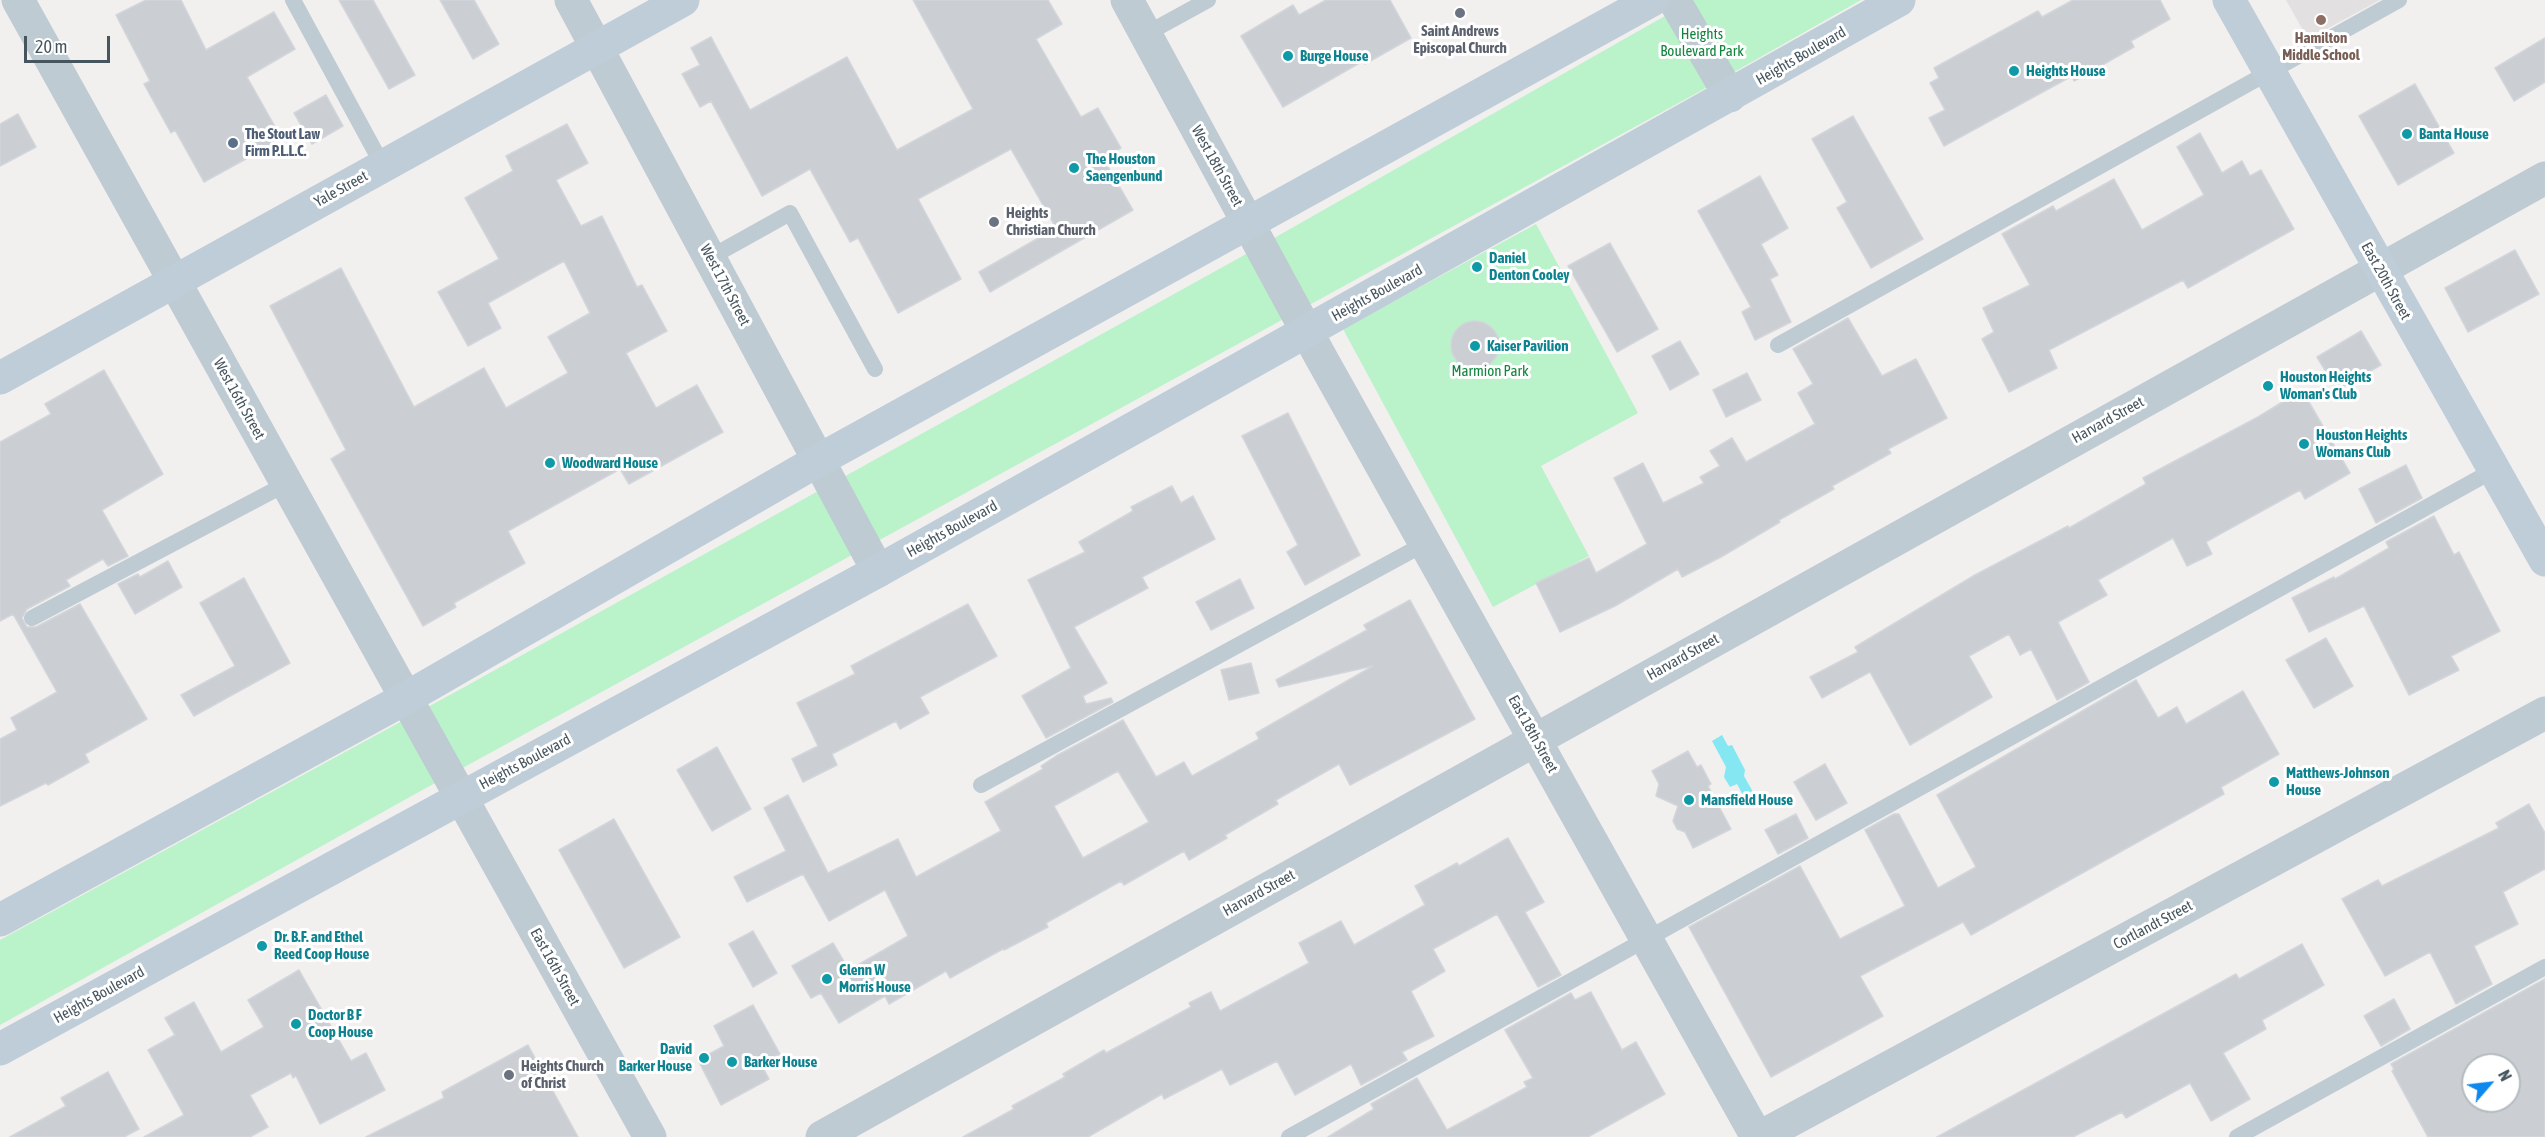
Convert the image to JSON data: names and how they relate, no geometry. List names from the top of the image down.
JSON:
{
  "streets": {
    "main road": ["Heights Boulevard", "Yale Street", "East 20th Street"],
    "street": [
      "West 18th Street",
      "West 17th Street",
      "West 16th Street",
      "Harvard Street",
      "East 18th Street",
      "Cortlandt Street",
      "East 16th Street"
    ]
  },
  "crossings": [
    ["Heights Boulevard", "West 18th Street"],
    ["Heights Boulevard", "West 17th Street"],
    ["Heights Boulevard", "West 16th Street"],
    ["Heights Boulevard", "East 18th Street"],
    ["Heights Boulevard", "East 16th Street"],
    ["West 18th Street", "East 18th Street"],
    ["Yale Street", "West 17th Street"],
    ["Yale Street", "West 16th Street"],
    ["East 20th Street", "Harvard Street"],
    ["West 16th Street", "East 16th Street"],
    ["Harvard Street", "East 18th Street"],
    ["East 18th Street", "Cortlandt Street"]
  ],
  "parks": ["Heights Boulevard Park", "Marmion Park"],
  "places": [
    "Saint Andrews Episcopal Church",
    "Hamilton Middle School",
    "Burge House",
    "Heights House",
    "Banta House",
    "The Stout Law Firm P.L.L.C.",
    "The Houston Saengenbund",
    "Heights Christian Church",
    "Daniel Denton Cooley",
    "Kaiser Pavilion",
    "Houston Heights Woman's Club",
    "Houston Heights Womans Club",
    "Woodward House",
    "Matthews-Johnson House",
    "Mansfield House",
    "Dr. B.F. and Ethel Reed Coop House",
    "Glenn W Morris House",
    "Doctor B F Coop House",
    "David Barker House",
    "Barker House",
    "Heights Church of Christ"
  ],
  "scale_bar": "20 m",
  "north": "top right"
}
